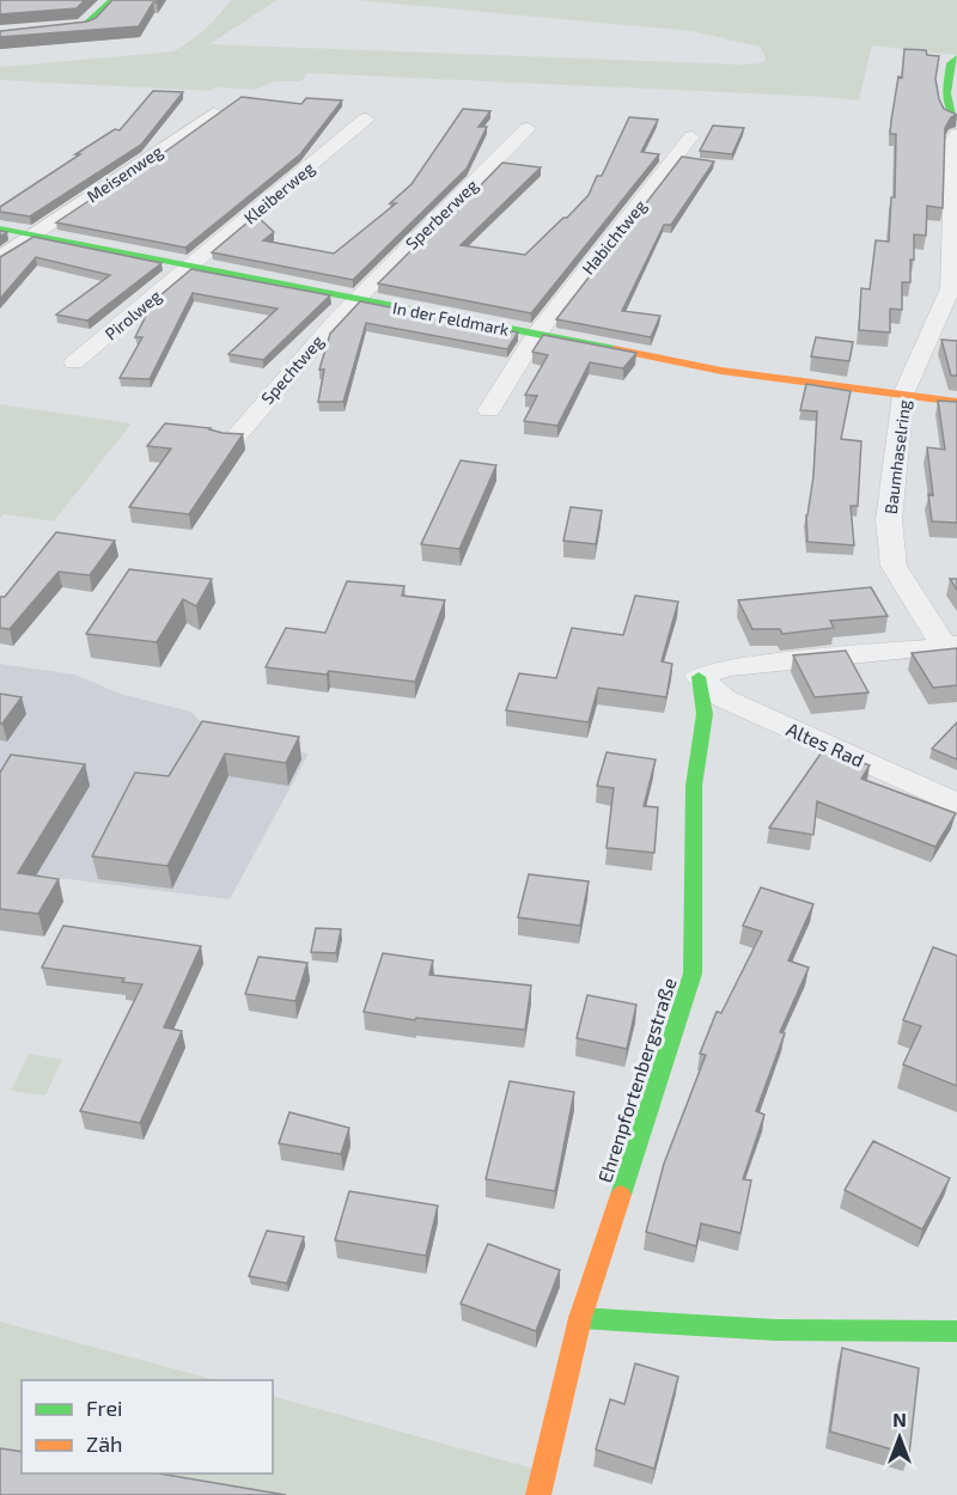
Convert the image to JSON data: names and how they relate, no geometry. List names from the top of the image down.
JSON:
{
  "streets": {
    "street": [
      "Meisenweg",
      "Kleiberweg",
      "Sperberweg",
      "Habichtweg",
      "Pirolweg",
      "In der Feldmark",
      "Spechtweg",
      "Baumhaselring",
      "Altes Rad",
      "Ehrenpfortenbergstraße"
    ]
  },
  "crossings": [
    ["Meisenweg", "In der Feldmark"],
    ["Kleiberweg", "Pirolweg"],
    ["Kleiberweg", "In der Feldmark"],
    ["Sperberweg", "In der Feldmark"],
    ["Sperberweg", "Spechtweg"],
    ["Habichtweg", "In der Feldmark"],
    ["Pirolweg", "In der Feldmark"],
    ["In der Feldmark", "Spechtweg"],
    ["In der Feldmark", "Baumhaselring"],
    ["Altes Rad", "Ehrenpfortenbergstraße"]
  ],
  "legend": ["Frei", "Zäh"],
  "north": "top"
}
